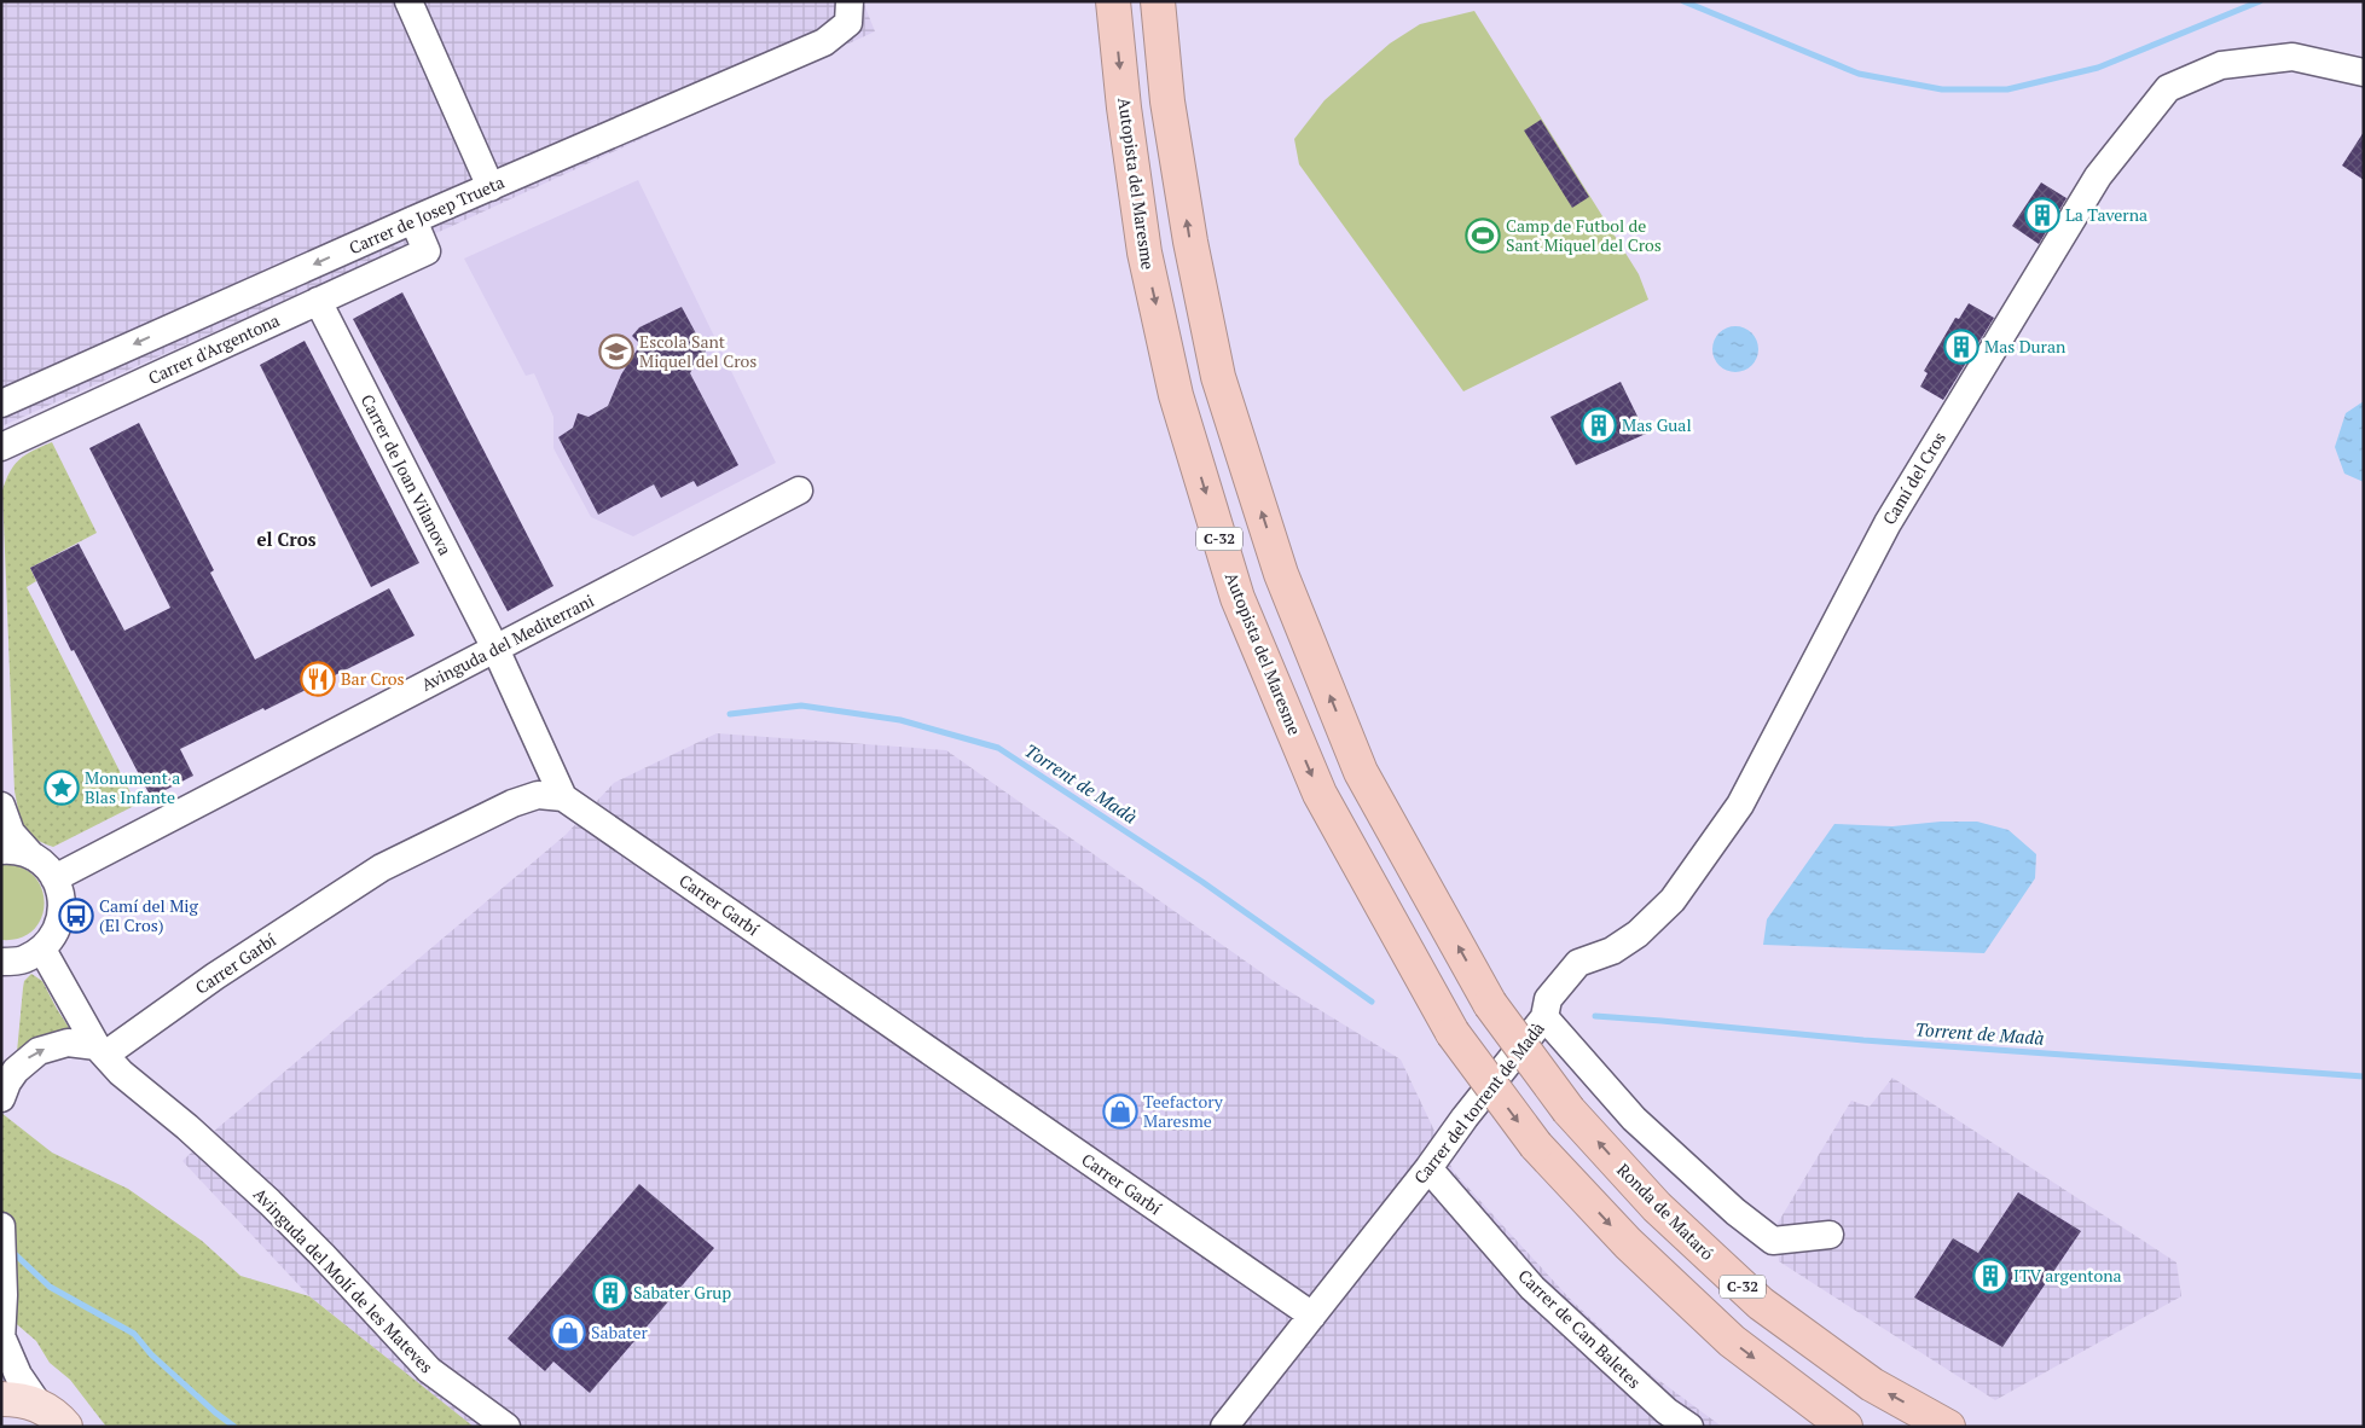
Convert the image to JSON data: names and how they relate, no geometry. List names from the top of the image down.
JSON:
{
  "streets": {
    "highway": ["Autopista del Maresme", "C-32", "Ronda de Mataró"],
    "street": [
      "Carrer de Josep Trueta",
      "Carrer d'Argentona",
      "Carrer de Joan Vilanova",
      "Camí del Cros",
      "Avinguda del Mediterrani",
      "Carrer Garbí",
      "Carrer del torrent de Madà",
      "Avinguda del Molí de les Mateves",
      "Carrer de Can Baletes"
    ]
  },
  "crossings": [
    ["Carrer de Josep Trueta", "Carrer d'Argentona"],
    ["Carrer d'Argentona", "Carrer de Joan Vilanova"],
    ["Carrer de Joan Vilanova", "Avinguda del Mediterrani"],
    ["Carrer de Joan Vilanova", "Carrer Garbí"],
    ["Camí del Cros", "Carrer del torrent de Madà"],
    ["Carrer Garbí", "Carrer del torrent de Madà"],
    ["Carrer Garbí", "Avinguda del Molí de les Mateves"],
    ["Carrer del torrent de Madà", "Carrer de Can Baletes"]
  ],
  "one_way": ["Autopista del Maresme", "Carrer de Josep Trueta", "Ronda de Mataró"],
  "districts": ["el Cros"],
  "water": ["Torrent de Madà"],
  "places": {
    "building": [
      "La Taverna",
      "Mas Duran",
      "Mas Gual",
      "ITV argentona",
      "Sabater Grup"
    ],
    "sports": ["Camp de Futbol de Sant Miquel del Cros"],
    "school or university": ["Escola Sant Miquel del Cros"],
    "restaurant": ["Bar Cros"],
    "place": ["Monument a Blas Infante"],
    "bus stop": ["Camí del Mig (El Cros)"],
    "shop": ["Teefactory Maresme", "Sabater"]
  }
}
